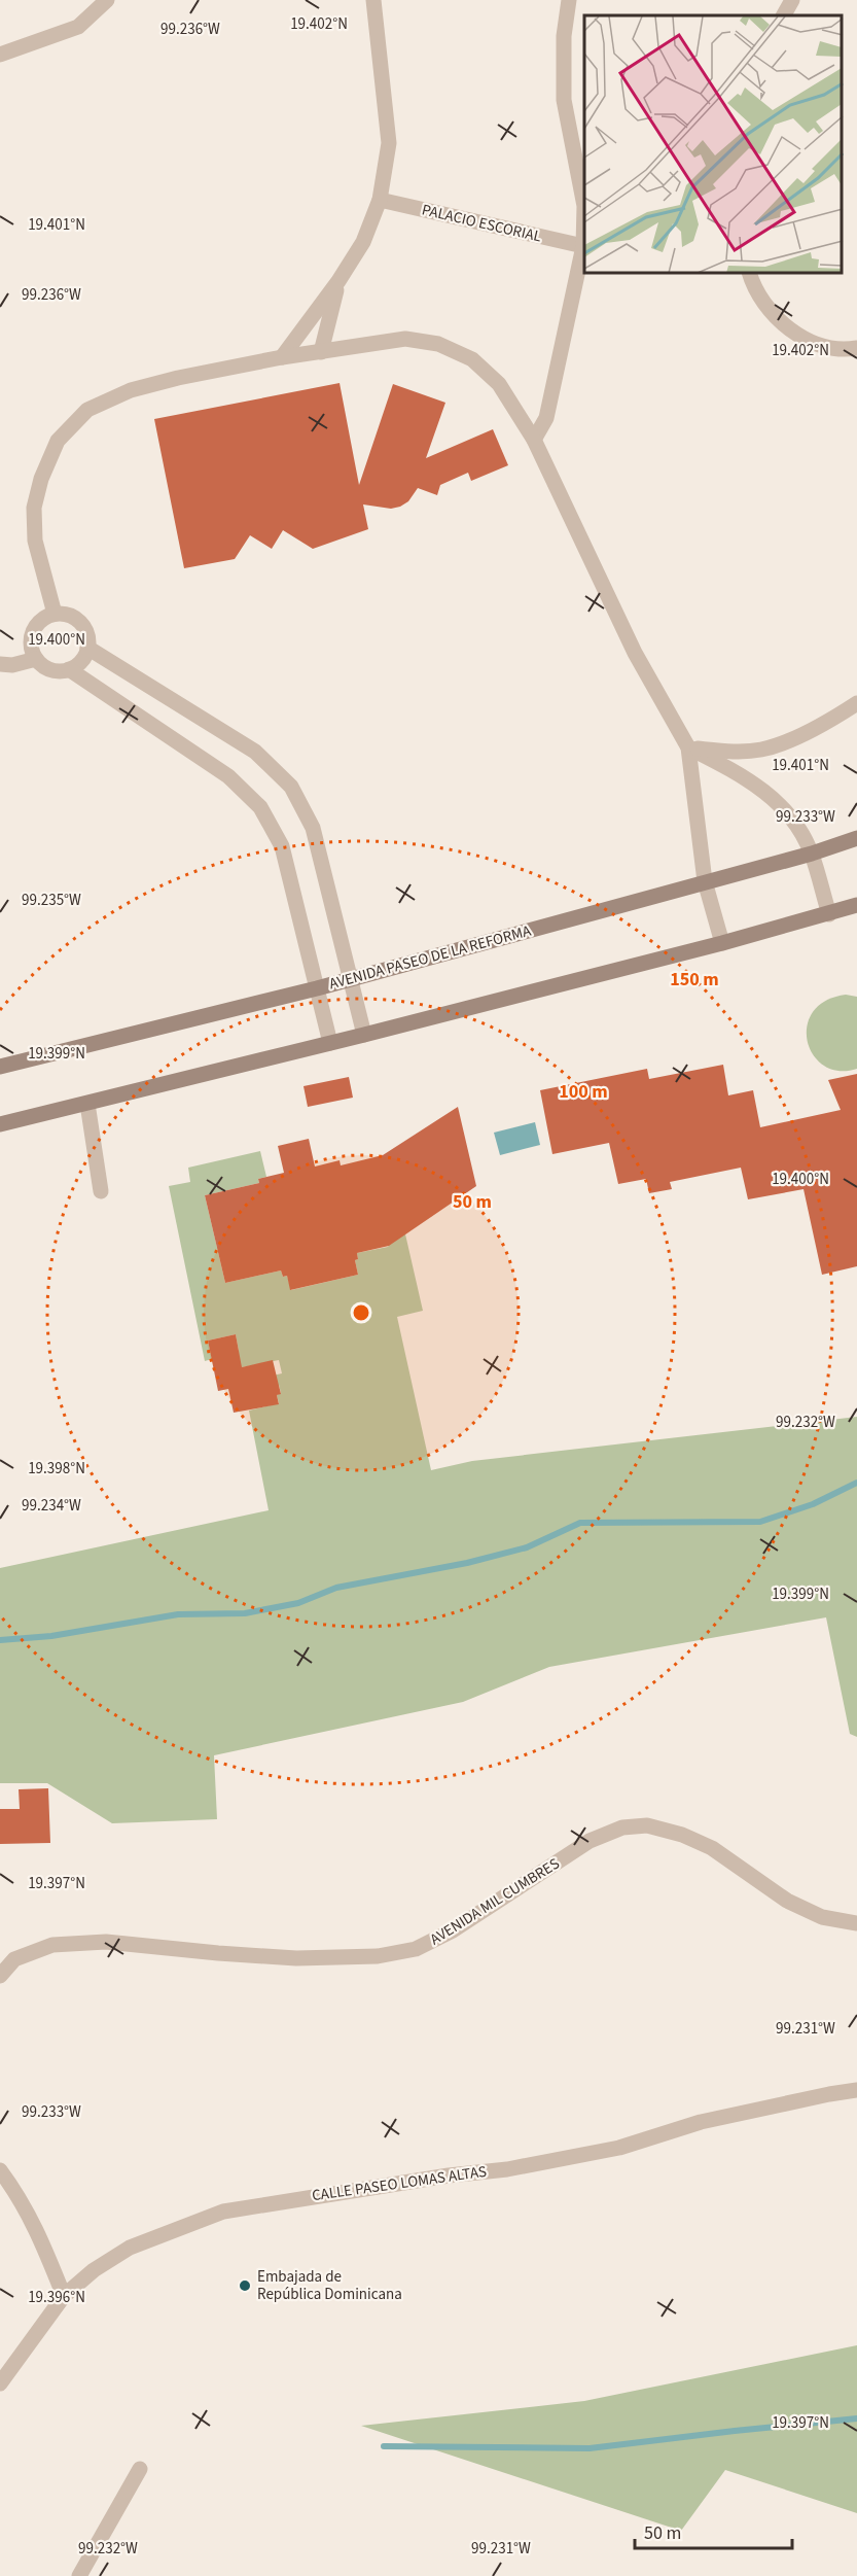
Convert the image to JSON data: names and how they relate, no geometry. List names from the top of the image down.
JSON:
{
  "streets": {
    "main road": ["AVENIDA PASEO DE LA REFORMA"],
    "street": ["PALACIO ESCORIAL", "AVENIDA MIL CUMBRES", "CALLE PASEO LOMAS ALTAS"]
  },
  "places": ["Embajada de República Dominicana"],
  "scale_bar": "50 m",
  "coordinates": [
    "19.402°N",
    "99.236°W",
    "19.401°N",
    "19.400°N",
    "99.233°W",
    "99.235°W",
    "19.399°N",
    "99.232°W",
    "19.398°N",
    "99.234°W",
    "19.397°N",
    "99.231°W",
    "19.396°N"
  ],
  "rings": ["150 m", "100 m", "50 m"]
}
